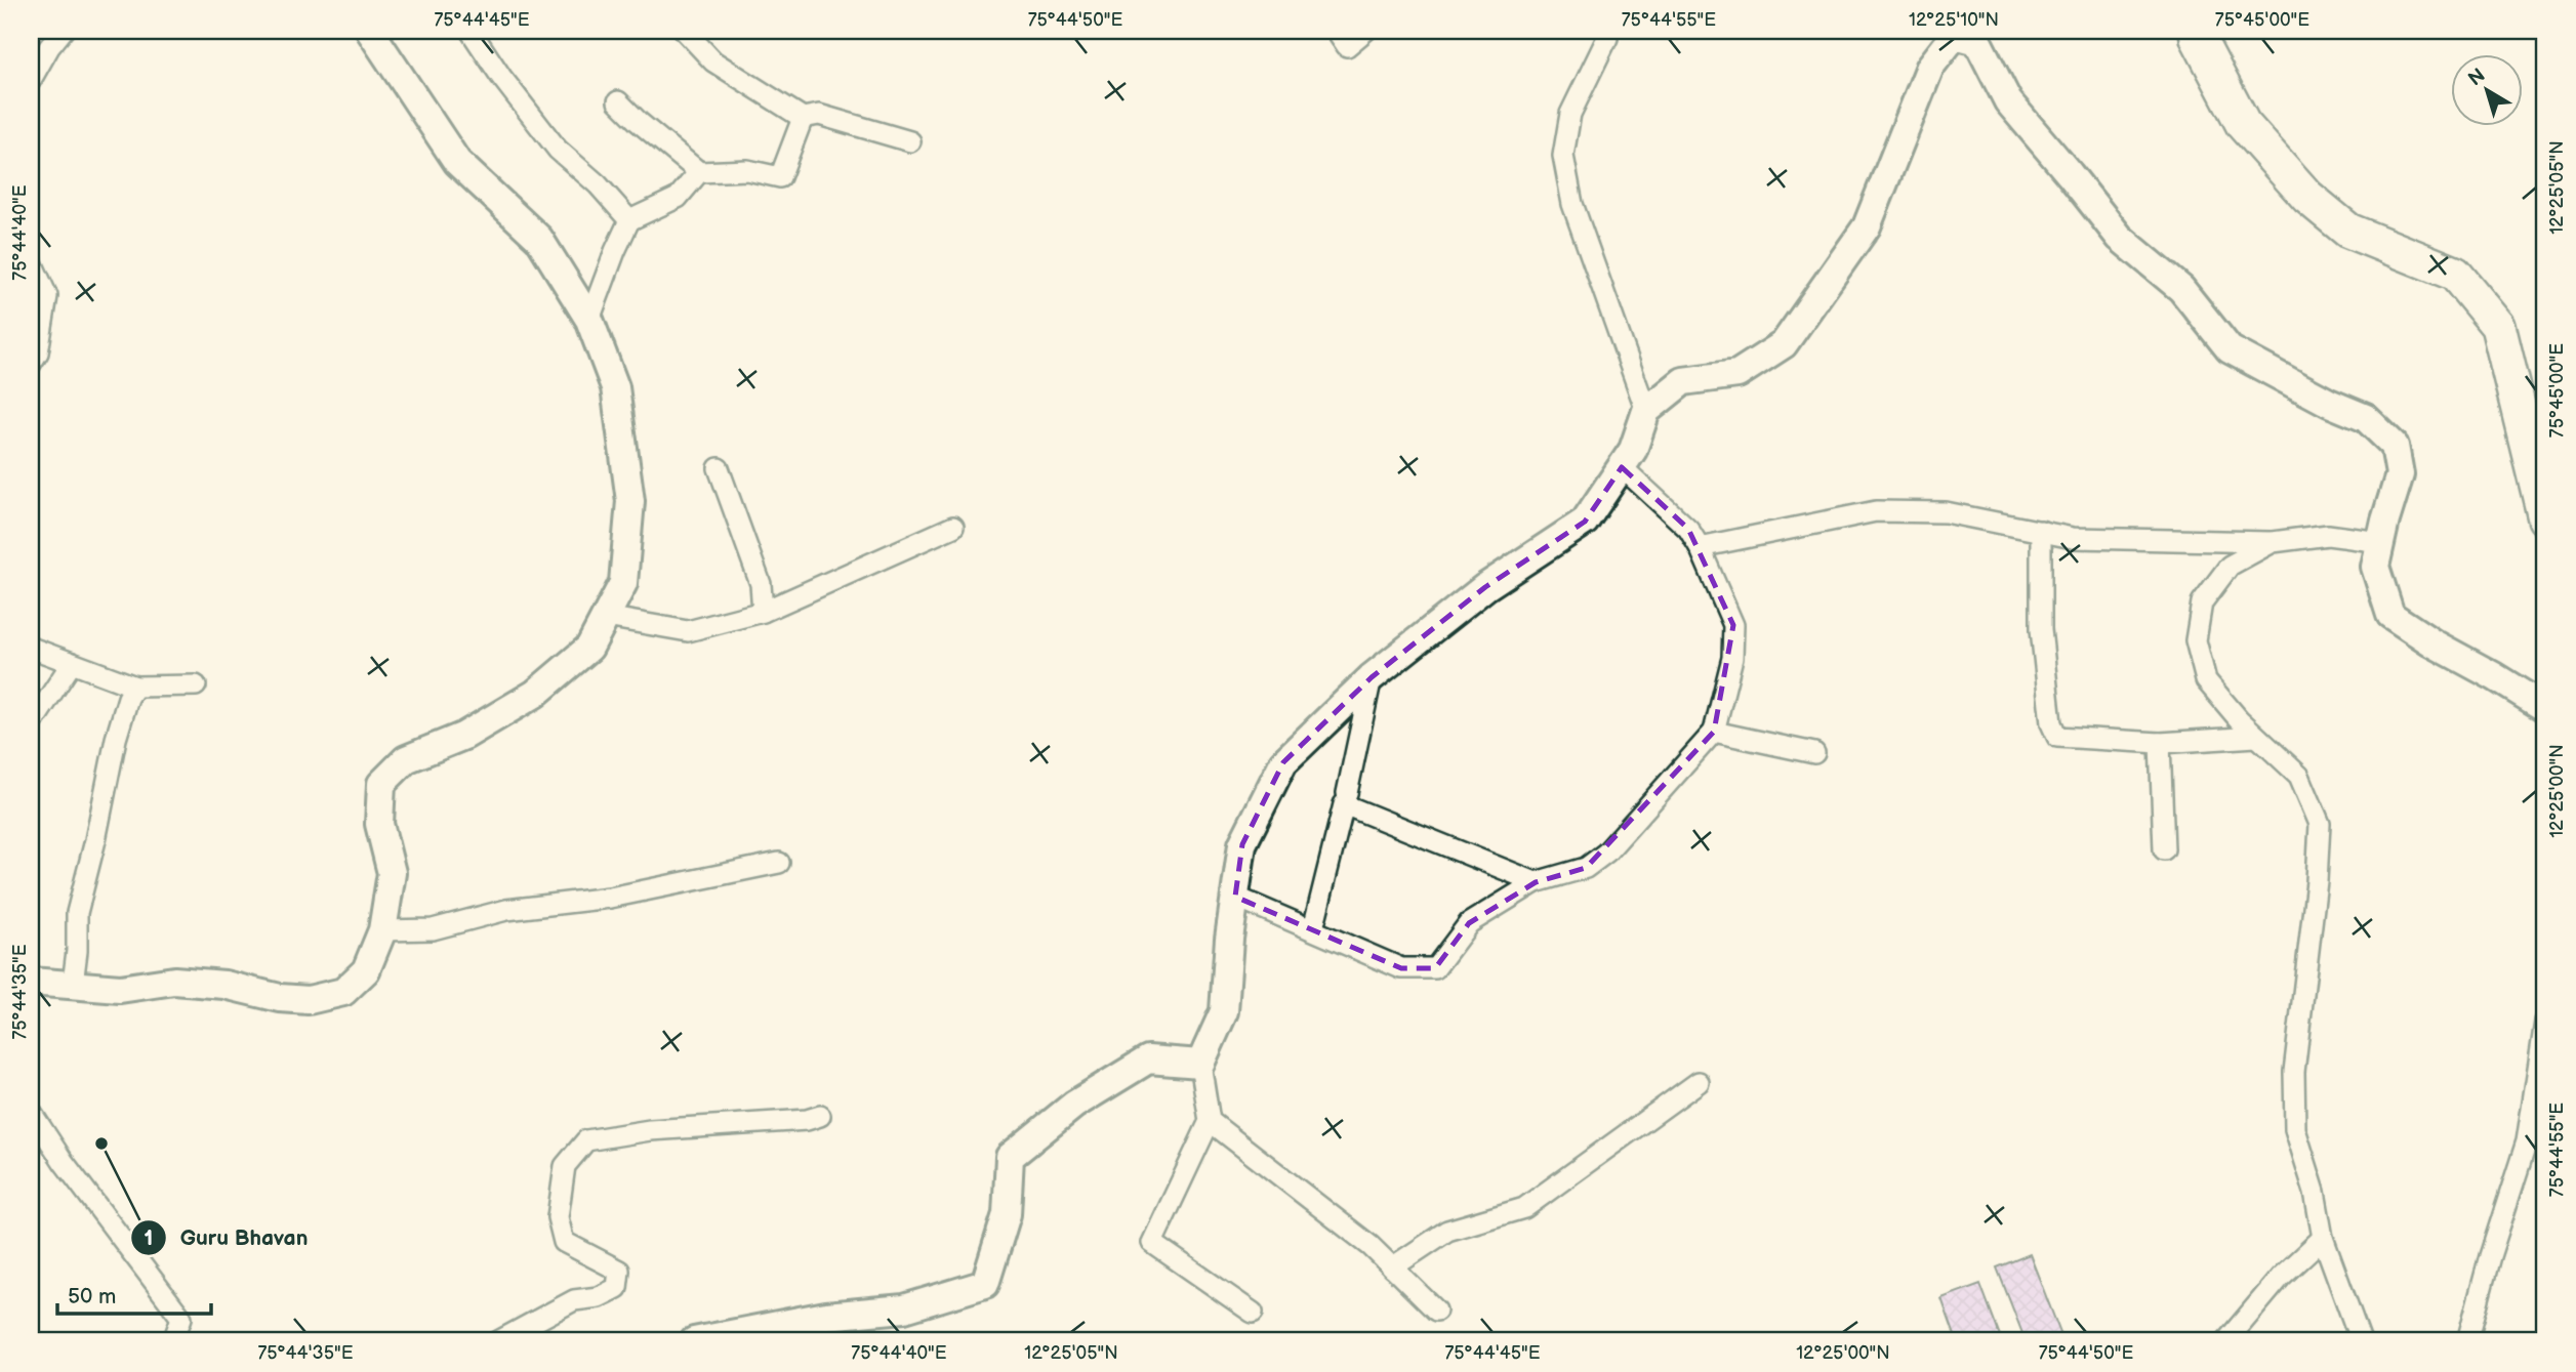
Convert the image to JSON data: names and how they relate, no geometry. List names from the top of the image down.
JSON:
{
  "places": ["Guru Bhavan"],
  "scale_bar": "50 m",
  "north": "top left",
  "coordinates": [
    "75°44'45\"E",
    "75°44'50\"E",
    "75°44'55\"E",
    "12°25'10\"N",
    "75°45'00\"E",
    "12°25'05\"N",
    "75°44'40\"E",
    "12°25'00\"N",
    "75°44'35\"E"
  ]
}
